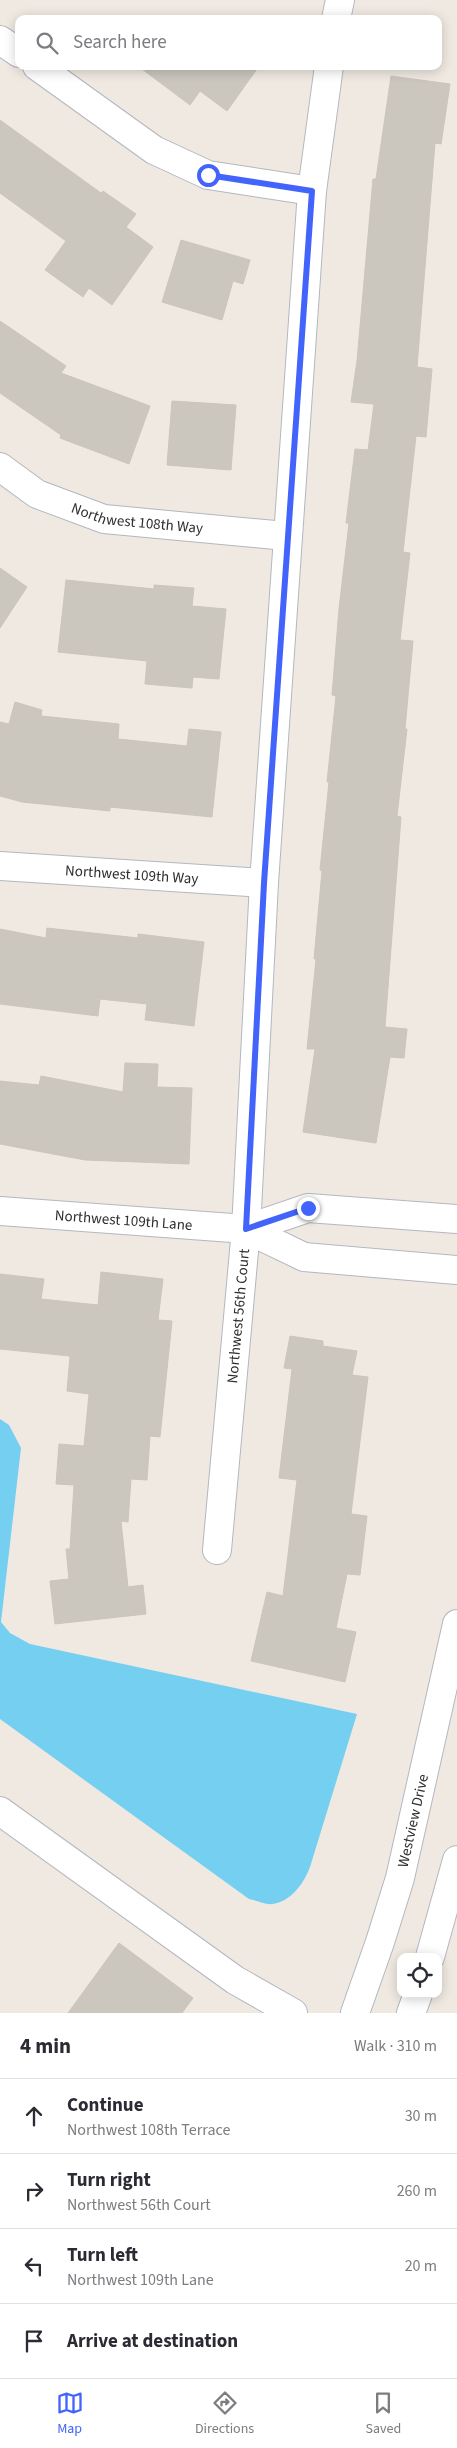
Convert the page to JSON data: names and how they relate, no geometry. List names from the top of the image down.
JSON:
{
  "streets": {
    "street": [
      "Northwest 108th Way",
      "Northwest 109th Way",
      "Northwest 109th Lane",
      "Northwest 56th Court",
      "Westview Drive"
    ]
  },
  "crossings": [
    ["Northwest 108th Way", "Northwest 56th Court"],
    ["Northwest 109th Way", "Northwest 56th Court"],
    ["Northwest 109th Lane", "Northwest 56th Court"]
  ],
  "page": {
    "search": "Search here",
    "heading": ["4 min", "Walk · 310 m"],
    "list": [
      ["Continue", "Northwest 108th Terrace", "30 m"],
      ["Turn right", "Northwest 56th Court", "260 m"],
      ["Turn left", "Northwest 109th Lane", "20 m"],
      "Arrive at destination"
    ],
    "nav": ["Map", "Directions", "Saved"]
  }
}
